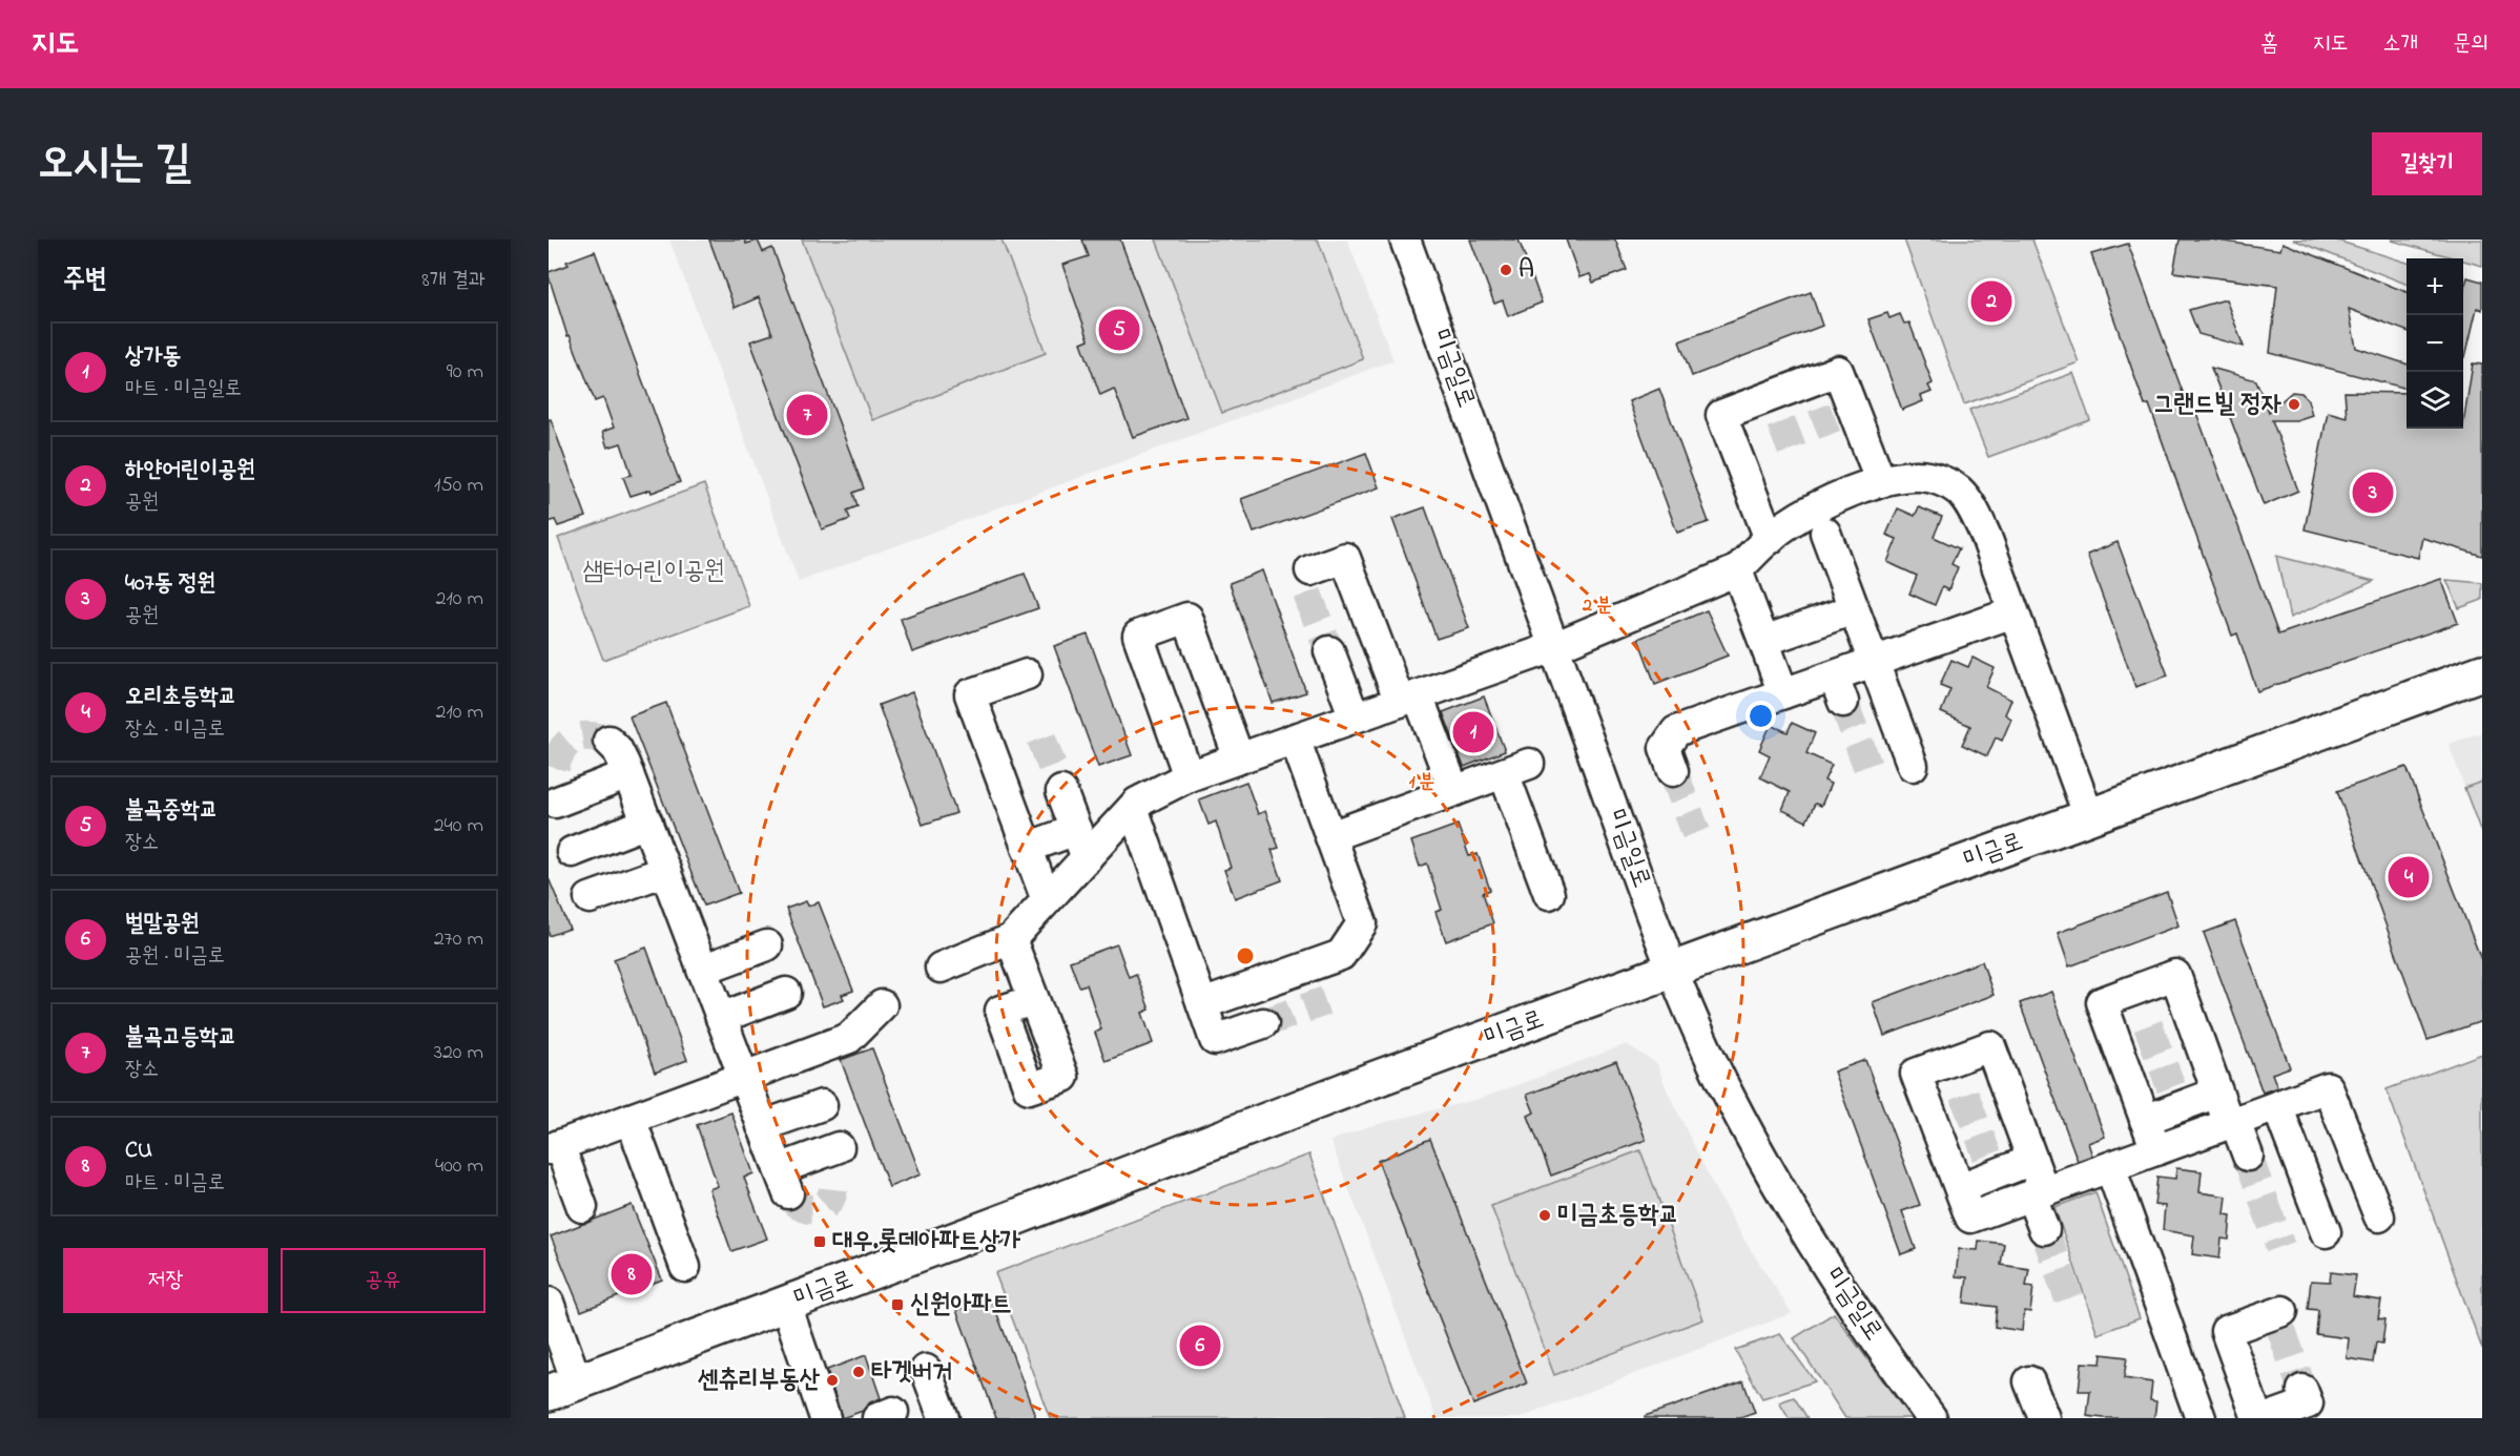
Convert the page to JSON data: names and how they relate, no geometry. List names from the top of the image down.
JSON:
{
  "streets": {
    "main road": ["미금로"],
    "street": ["미금일로"]
  },
  "crossings": [
    ["미금일로", "미금로"]
  ],
  "parks": ["샘터어린이공원"],
  "places": {
    "other": [
      "A",
      "그랜드빌 정자",
      "미금초등학교",
      "타겟버거",
      "센츄리부동산"
    ],
    "transit": ["대우.롯데아파트상가", "신원아파트"]
  },
  "page": {
    "header": "지도",
    "nav": [
      "홈",
      "지도",
      "소개",
      "문의"
    ],
    "title": "오시는 길",
    "buttons": [
      "길찾기",
      ["저장", "공유"]
    ],
    "heading": ["주변", "8개 결과"],
    "map_buttons": ["+", "−"],
    "pins": [
      "2",
      "5",
      "7",
      "3",
      "1",
      "4",
      "8",
      "6"
    ],
    "list": [
      {
        "mark": "1",
        "name": "상가동",
        "note": "마트 · 미금일로",
        "value": "90 m"
      },
      {
        "mark": "2",
        "name": "하얀어린이공원",
        "note": "공원",
        "value": "150 m"
      },
      {
        "mark": "3",
        "name": "407동 정원",
        "note": "공원",
        "value": "210 m"
      },
      {
        "mark": "4",
        "name": "오리초등학교",
        "note": "장소 · 미금로",
        "value": "210 m"
      },
      {
        "mark": "5",
        "name": "불곡중학교",
        "note": "장소",
        "value": "240 m"
      },
      {
        "mark": "6",
        "name": "벌말공원",
        "note": "공원 · 미금로",
        "value": "270 m"
      },
      {
        "mark": "7",
        "name": "불곡고등학교",
        "note": "장소",
        "value": "320 m"
      },
      {
        "mark": "8",
        "name": "CU",
        "note": "마트 · 미금로",
        "value": "400 m"
      }
    ]
  },
  "rings": ["2 분", "1 분"]
}
